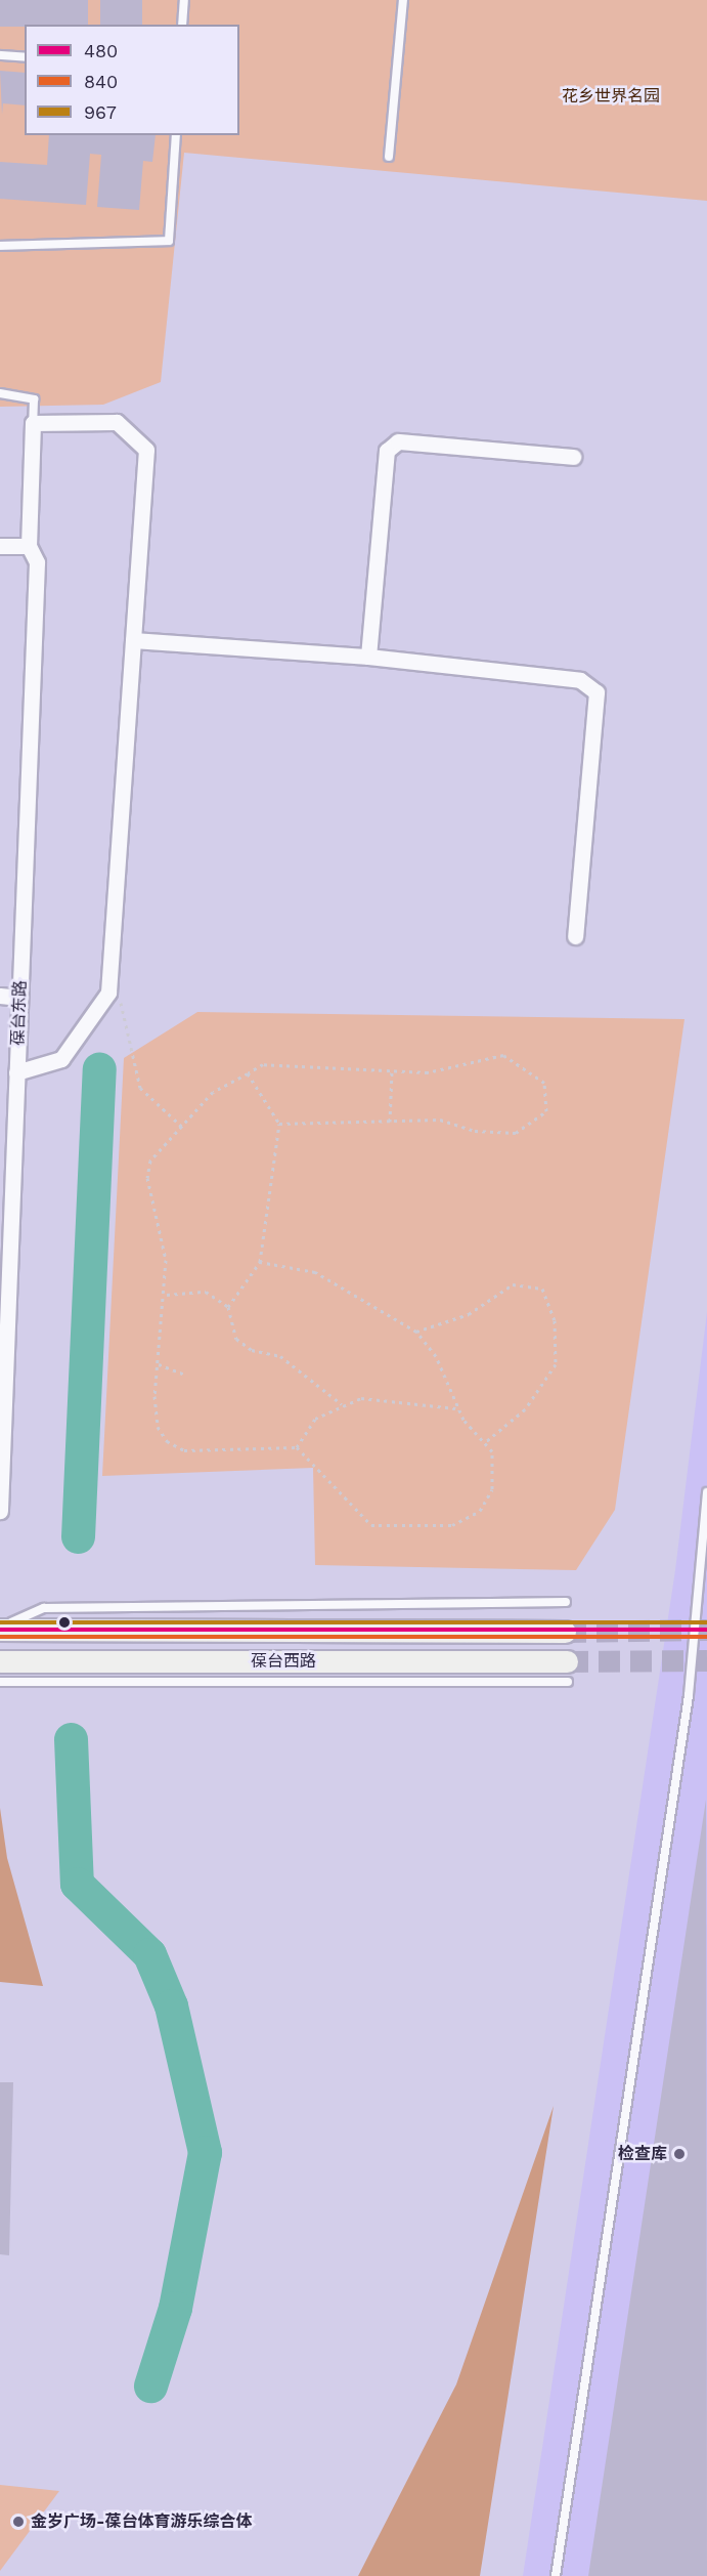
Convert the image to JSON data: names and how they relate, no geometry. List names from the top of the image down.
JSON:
{
  "streets": {
    "street": ["葆台东路", "葆台西路"]
  },
  "parks": ["花乡世界名园"],
  "places": ["检查库", "金岁广场-葆台体育游乐综合体"],
  "lines": ["transit line 967", "transit line 480", "transit line 840"],
  "legend": ["480", "840", "967"]
}
